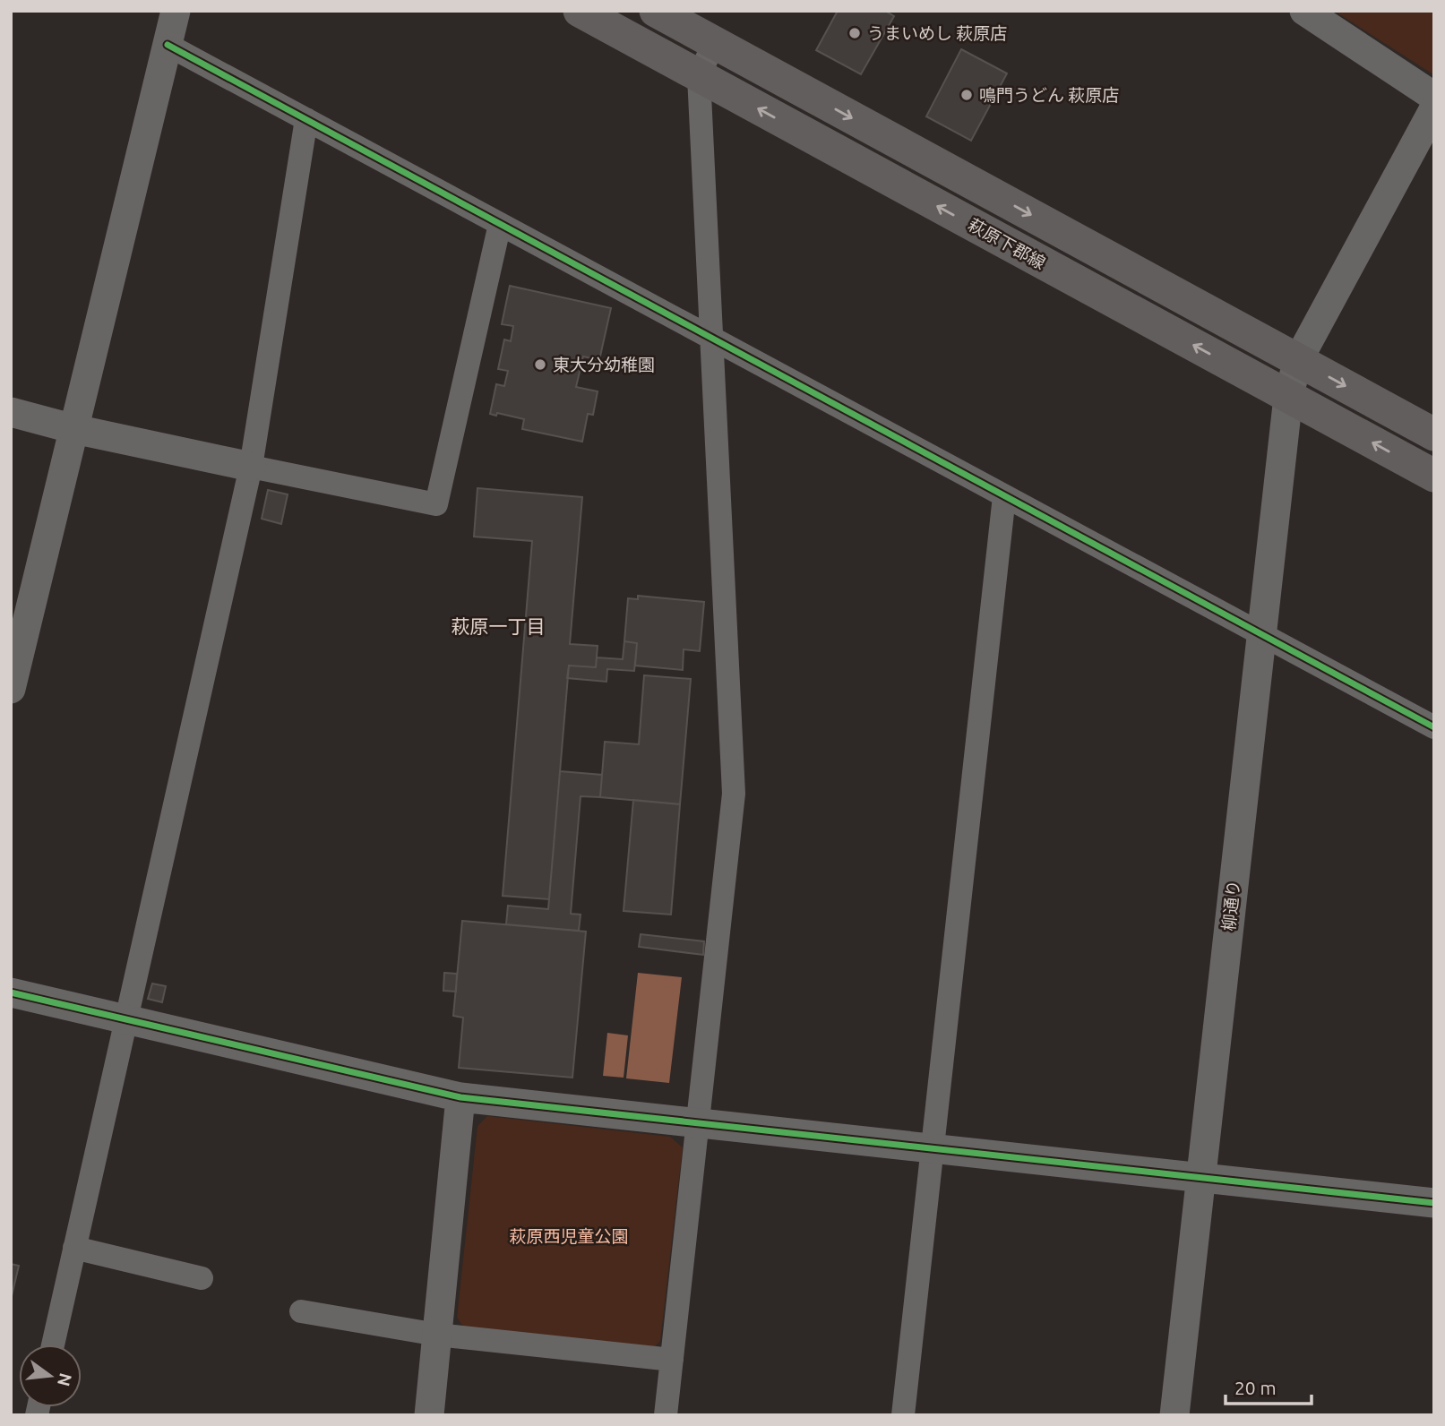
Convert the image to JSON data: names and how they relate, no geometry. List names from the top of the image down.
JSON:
{
  "streets": {
    "main road": ["萩原下郡線"],
    "street": ["柳通り"]
  },
  "crossings": [
    ["萩原下郡線", "柳通り"]
  ],
  "districts": ["萩原一丁目"],
  "parks": ["萩原西児童公園"],
  "places": ["うまいめし 萩原店", "鳴門うどん 萩原店", "東大分幼稚園"],
  "scale_bar": "20 m",
  "north": "right"
}
